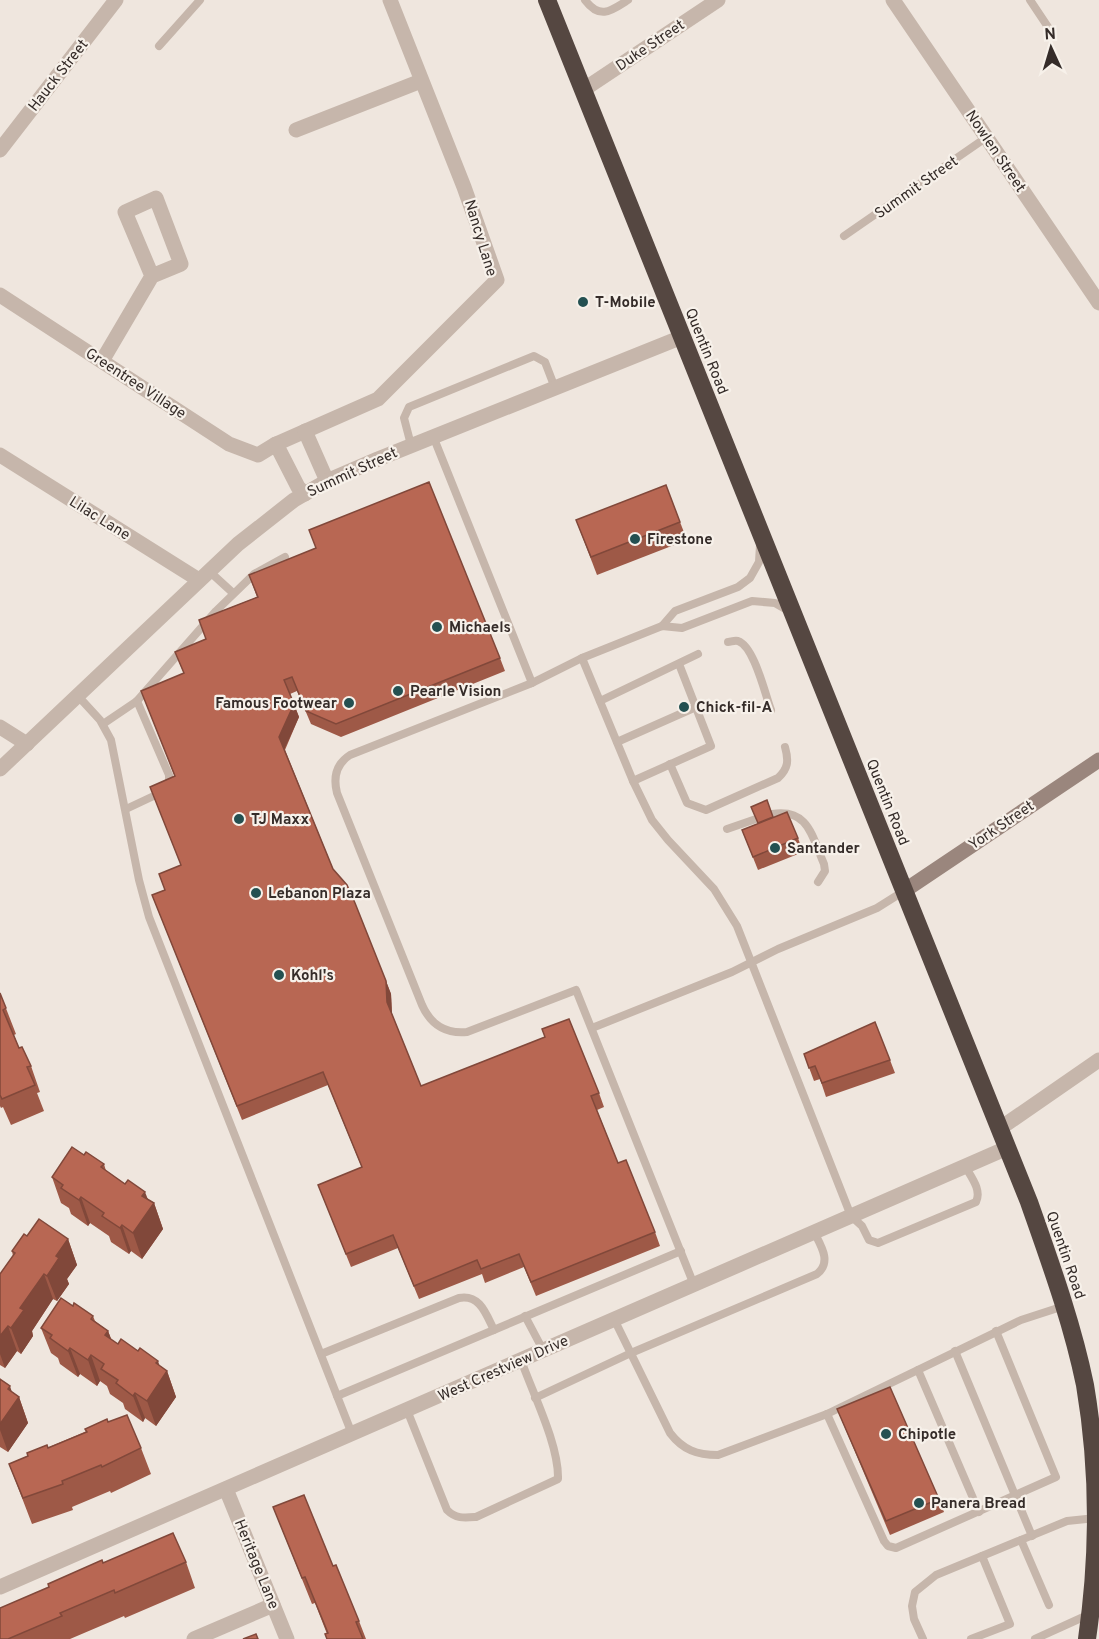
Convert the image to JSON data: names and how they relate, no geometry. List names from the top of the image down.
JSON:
{
  "streets": {
    "highway": ["Quentin Road"],
    "street": [
      "Duke Street",
      "Hauck Street",
      "Nowlen Street",
      "Summit Street",
      "Nancy Lane",
      "Greentree Village",
      "Lilac Lane",
      "York Street",
      "West Crestview Drive",
      "Heritage Lane"
    ]
  },
  "crossings": [
    ["Duke Street", "Quentin Road"],
    ["Nowlen Street", "Summit Street"],
    ["Summit Street", "Quentin Road"],
    ["Summit Street", "Lilac Lane"],
    ["Nancy Lane", "Greentree Village"],
    ["Quentin Road", "York Street"],
    ["Quentin Road", "West Crestview Drive"],
    ["West Crestview Drive", "Heritage Lane"]
  ],
  "places": [
    "T-Mobile",
    "Firestone",
    "Michaels",
    "Pearle Vision",
    "Famous Footwear",
    "Chick-fil-A",
    "TJ Maxx",
    "Santander",
    "Lebanon Plaza",
    "Kohl's",
    "Chipotle",
    "Panera Bread"
  ],
  "north": "top"
}
